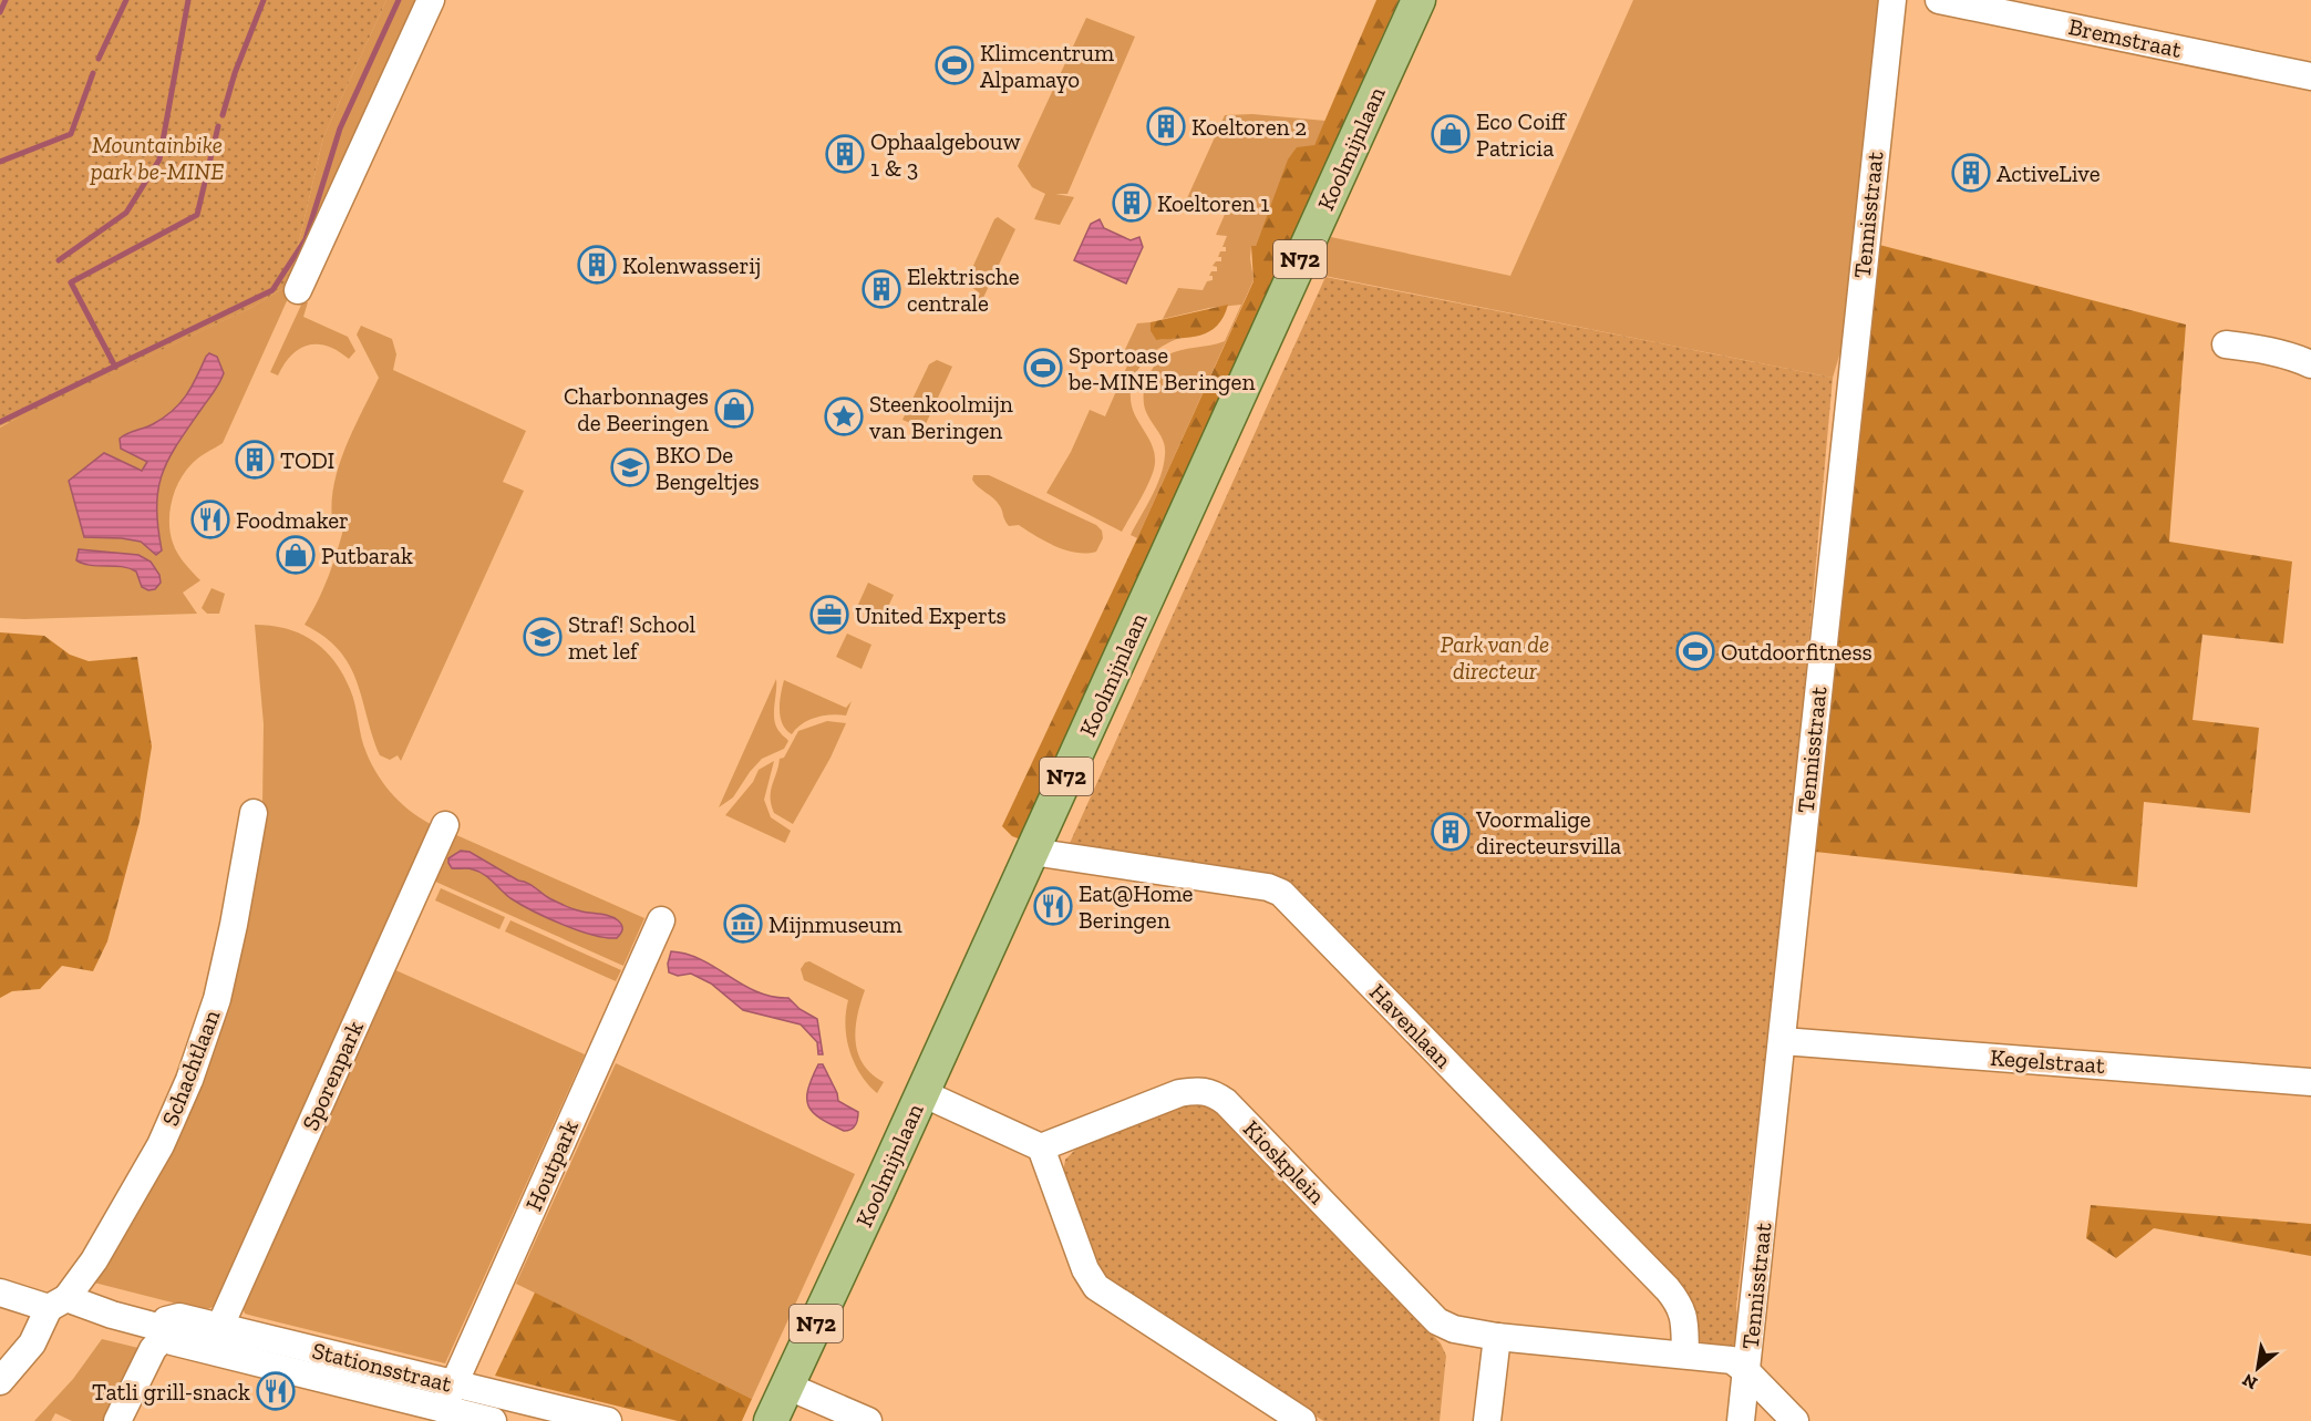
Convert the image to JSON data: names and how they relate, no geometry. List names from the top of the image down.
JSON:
{
  "streets": {
    "main road": ["Koolmijnlaan", "N72"],
    "street": [
      "Bremstraat",
      "Tennisstraat",
      "Havenlaan",
      "Kegelstraat",
      "Schachtlaan",
      "Sporenpark",
      "Kioskplein",
      "Houtpark",
      "Stationsstraat"
    ]
  },
  "crossings": [
    ["Koolmijnlaan", "Havenlaan"],
    ["Tennisstraat", "Kegelstraat"],
    ["Tennisstraat", "Kioskplein"],
    ["Havenlaan", "Kioskplein"],
    ["Schachtlaan", "Stationsstraat"],
    ["Sporenpark", "Stationsstraat"],
    ["Houtpark", "Stationsstraat"]
  ],
  "parks": ["Mountainbike park be-MINE", "Park van de directeur"],
  "places": {
    "sports": ["Klimcentrum Alpamayo", "Sportoase be-MINE Beringen", "Outdoorfitness"],
    "building": [
      "Koeltoren 2",
      "Ophaalgebouw 1 & 3",
      "ActiveLive",
      "Koeltoren 1",
      "Kolenwasserij",
      "Elektrische centrale",
      "TODI",
      "Voormalige directeursvilla"
    ],
    "shop": ["Eco Coiff Patricia", "Charbonnages de Beeringen", "Putbarak"],
    "place": ["Steenkoolmijn van Beringen"],
    "school or university": ["BKO De Bengeltjes", "Straf! School met lef"],
    "restaurant": ["Foodmaker", "Eat@Home Beringen", "Tatli grill-snack"],
    "office": ["United Experts"],
    "museum": ["Mijnmuseum"]
  },
  "north": "bottom left"
}
